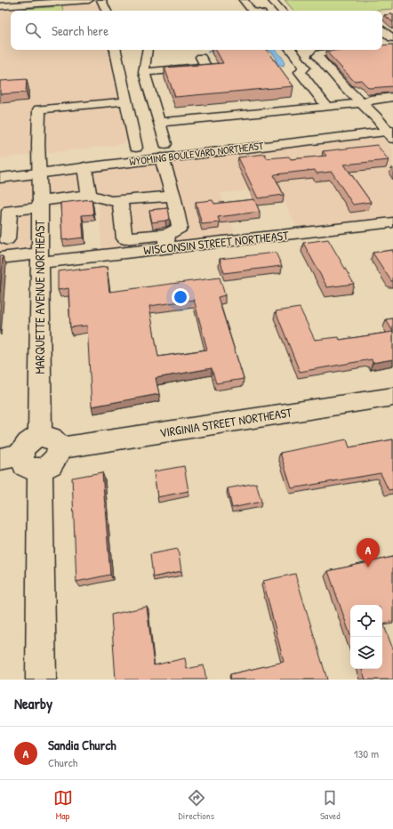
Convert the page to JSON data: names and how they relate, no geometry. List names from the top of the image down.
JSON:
{
  "streets": {
    "street": [
      "WYOMING BOULEVARD NORTHEAST",
      "WISCONSIN STREET NORTHEAST",
      "MARQUETTE AVENUE NORTHEAST",
      "VIRGINIA STREET NORTHEAST"
    ]
  },
  "crossings": [
    ["WYOMING BOULEVARD NORTHEAST", "MARQUETTE AVENUE NORTHEAST"],
    ["WISCONSIN STREET NORTHEAST", "MARQUETTE AVENUE NORTHEAST"],
    ["MARQUETTE AVENUE NORTHEAST", "VIRGINIA STREET NORTHEAST"]
  ],
  "page": {
    "search": "Search here",
    "pins": "A",
    "heading": "Nearby",
    "list": [
      {
        "mark": "A",
        "name": "Sandia Church",
        "note": "Church",
        "value": "130 m"
      }
    ],
    "nav": ["Map", "Directions", "Saved"]
  }
}
